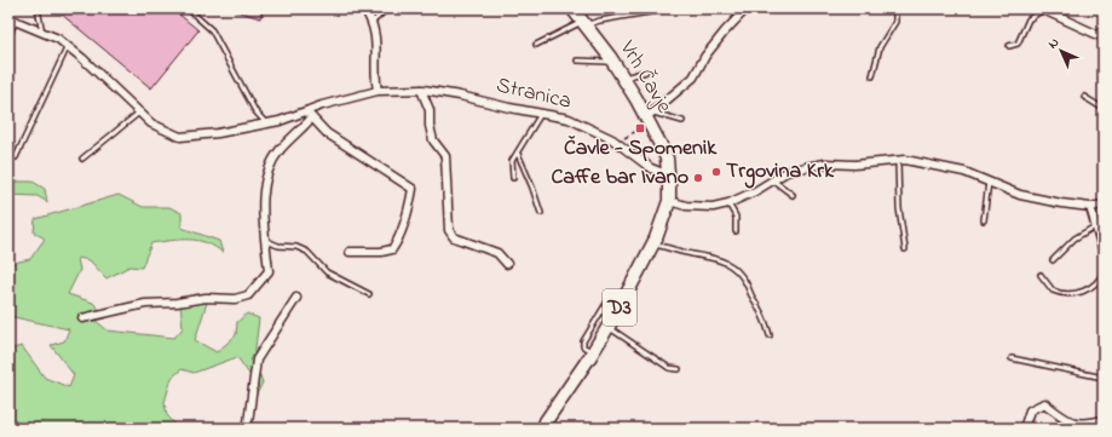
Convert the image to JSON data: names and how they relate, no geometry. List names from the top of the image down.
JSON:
{
  "streets": {
    "main road": ["Vrh Čavje", "D3"],
    "street": ["Stranica"]
  },
  "crossings": [
    ["Vrh Čavje", "Stranica"],
    ["Vrh Čavje", "D3"],
    ["Stranica", "D3"]
  ],
  "places": {
    "transit": ["Čavle - Spomenik"],
    "other": ["Trgovina Krk", "Caffe bar Ivano"]
  },
  "north": "top left"
}
